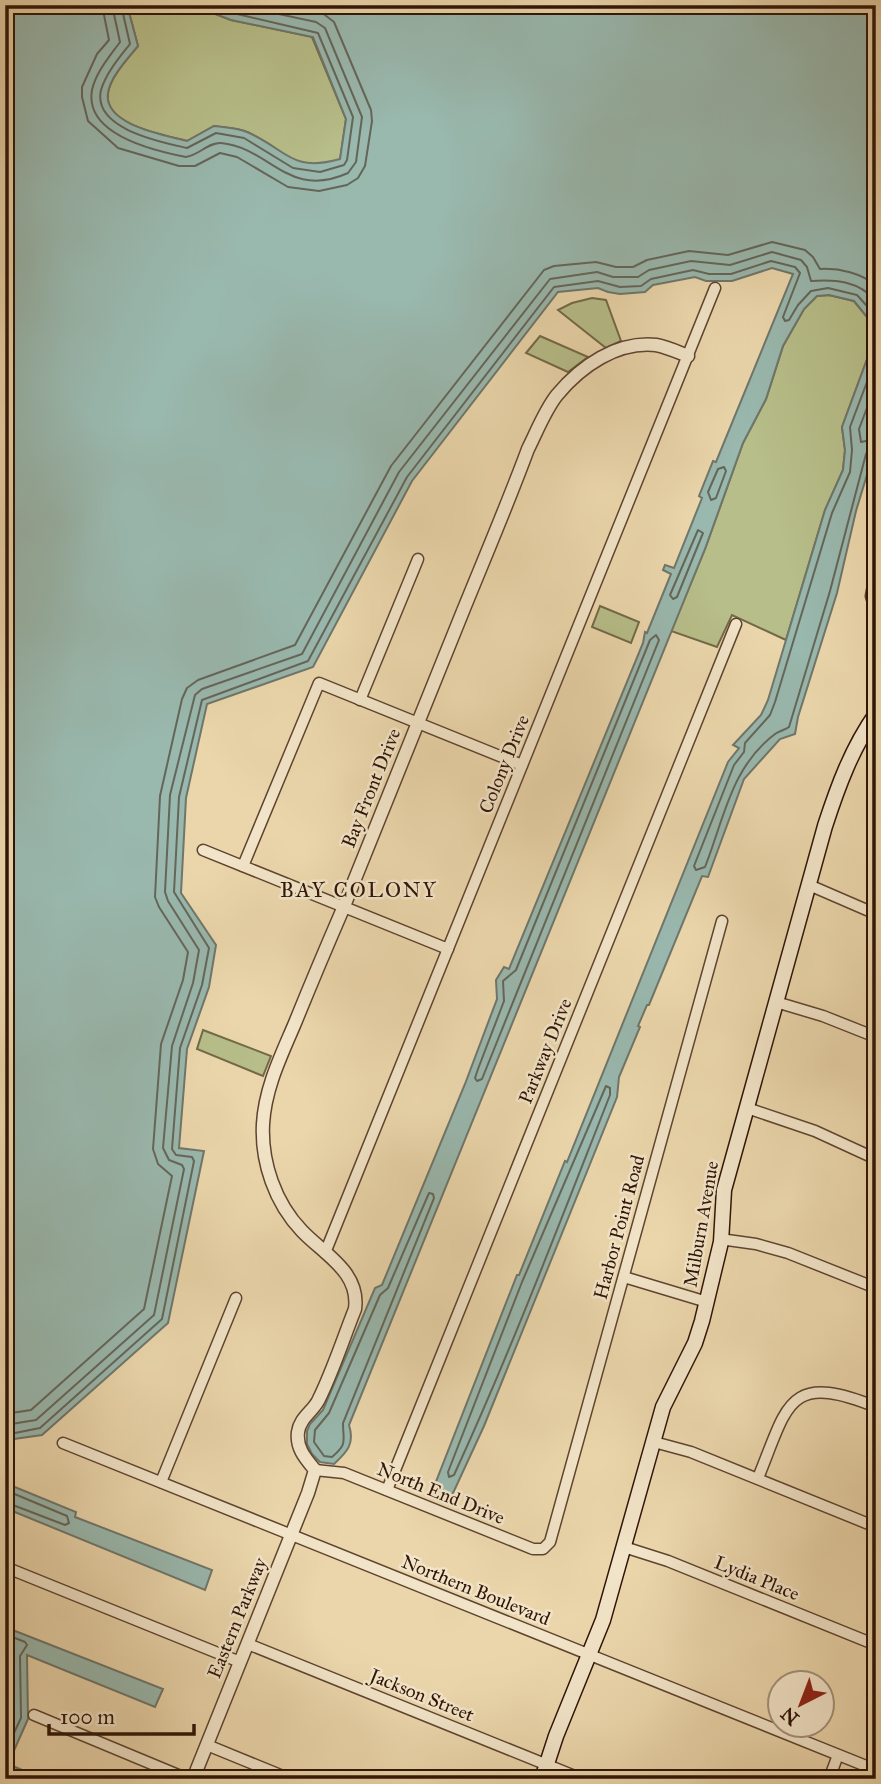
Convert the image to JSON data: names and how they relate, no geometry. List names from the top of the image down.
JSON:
{
  "streets": {
    "main road": ["Milburn Avenue"],
    "street": [
      "Colony Drive",
      "Bay Front Drive",
      "Parkway Drive",
      "Harbor Point Road",
      "North End Drive",
      "Lydia Place",
      "Northern Boulevard",
      "Eastern Parkway",
      "Jackson Street"
    ]
  },
  "crossings": [
    ["Colony Drive", "Bay Front Drive"],
    ["Bay Front Drive", "North End Drive"],
    ["Bay Front Drive", "Eastern Parkway"],
    ["Parkway Drive", "North End Drive"],
    ["Milburn Avenue", "Lydia Place"],
    ["Milburn Avenue", "Northern Boulevard"],
    ["Milburn Avenue", "Jackson Street"],
    ["Harbor Point Road", "North End Drive"],
    ["North End Drive", "Eastern Parkway"],
    ["Northern Boulevard", "Eastern Parkway"],
    ["Eastern Parkway", "Jackson Street"]
  ],
  "districts": ["BAY COLONY"],
  "scale_bar": "100 m",
  "north": "bottom left"
}
